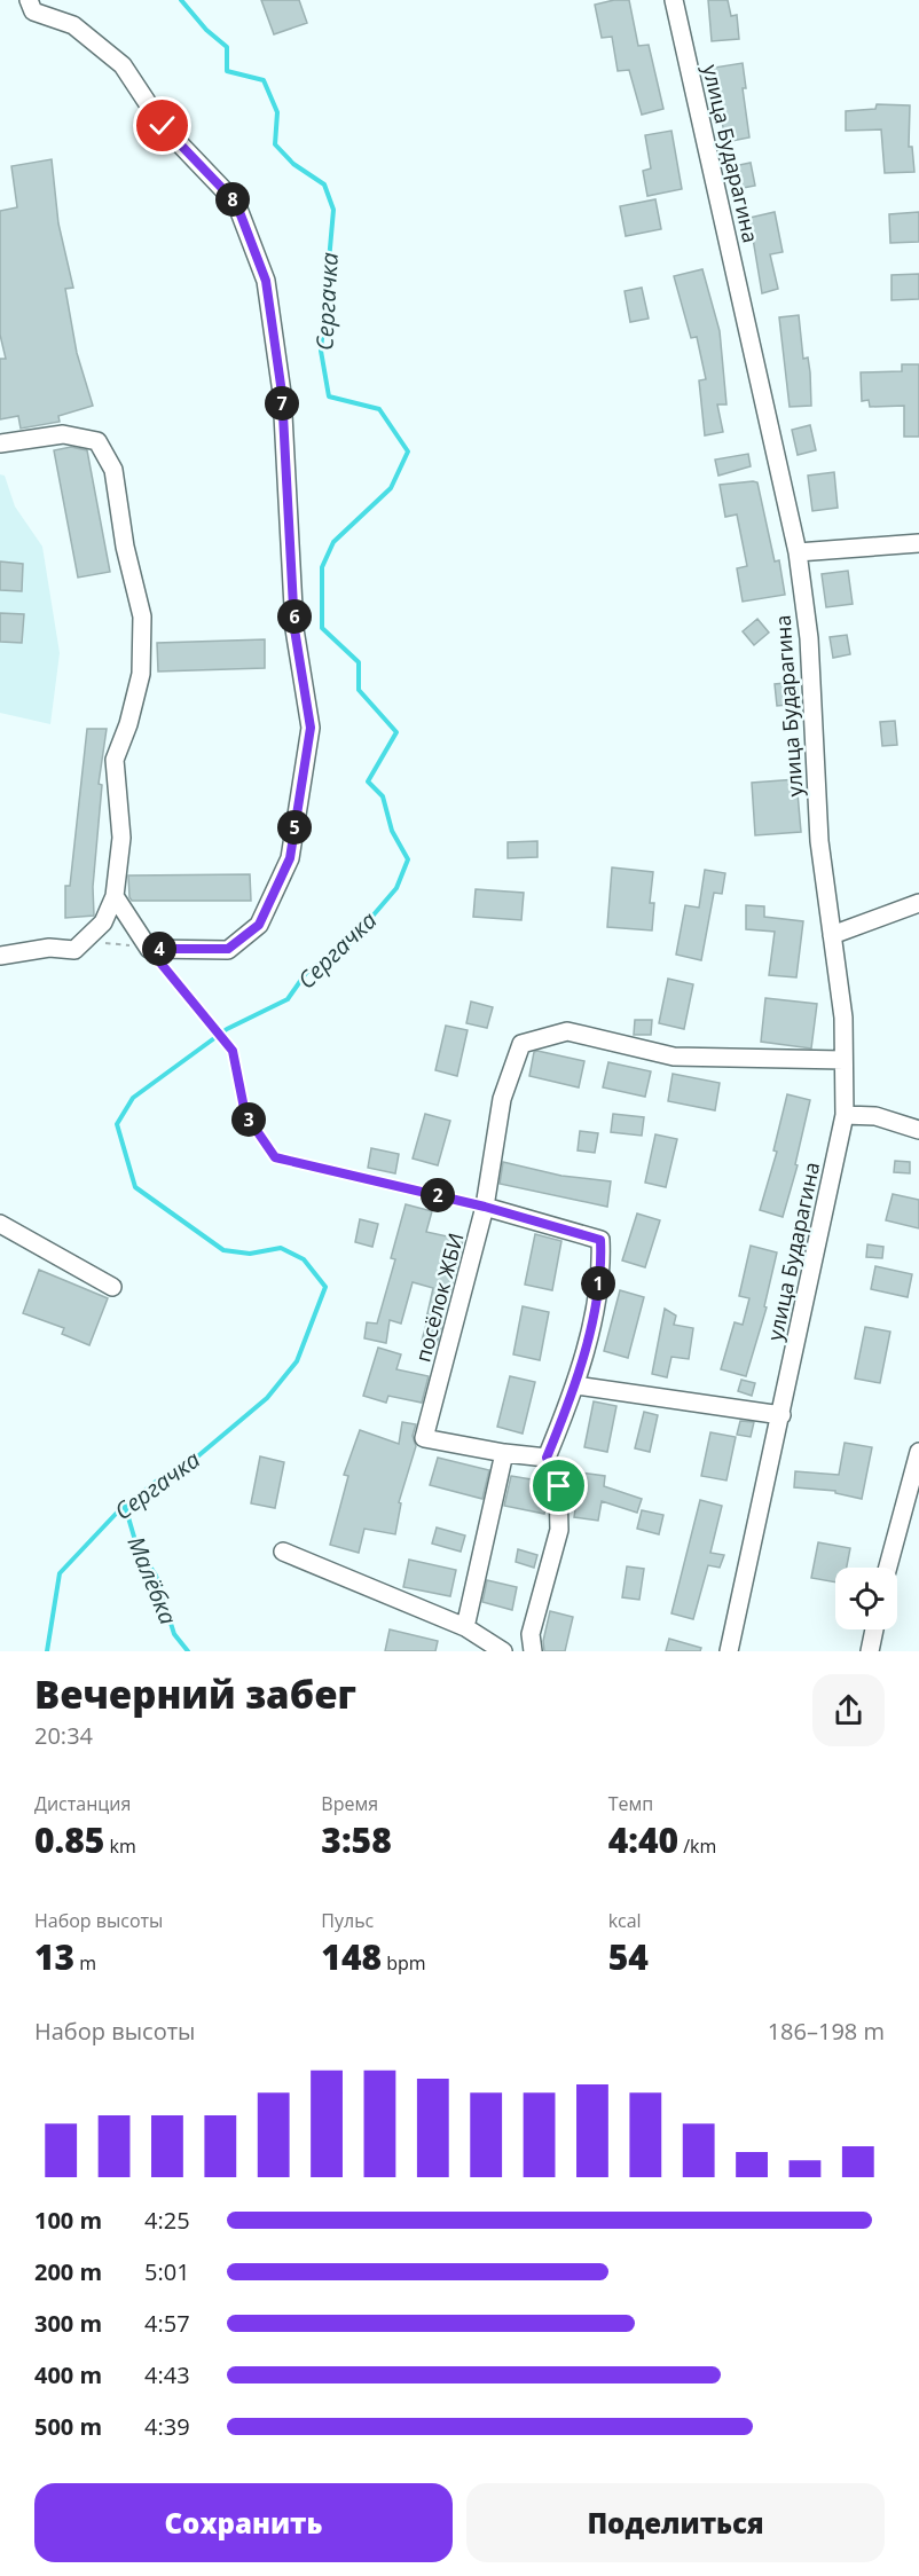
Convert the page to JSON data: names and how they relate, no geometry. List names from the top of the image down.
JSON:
{
  "streets": {
    "street": ["улица Бударагина", "посёлок ЖБИ"]
  },
  "crossings": [
    ["улица Бударагина", "посёлок ЖБИ"]
  ],
  "water": ["Сергачка", "Малёбка"],
  "page": {
    "pins": [
      "8",
      "7",
      "6",
      "5",
      "4",
      "3",
      "2",
      "1"
    ],
    "heading": ["Вечерний забег", "20:34"],
    "stats": [
      ["Дистанция", "0.85 km"],
      ["Время", "3:58"],
      ["Темп", "4:40 /km"],
      ["Набор высоты", "13 m"],
      ["Пульс", "148 bpm"],
      ["kcal", "54"]
    ],
    "chart": ["Набор высоты", "186–198 m"],
    "list": [
      {
        "name": "100 m",
        "note": "4:25"
      },
      {
        "name": "200 m",
        "note": "5:01"
      },
      {
        "name": "300 m",
        "note": "4:57"
      },
      {
        "name": "400 m",
        "note": "4:43"
      },
      {
        "name": "500 m",
        "note": "4:39"
      }
    ],
    "buttons": ["Сохранить", "Поделиться"]
  }
}
